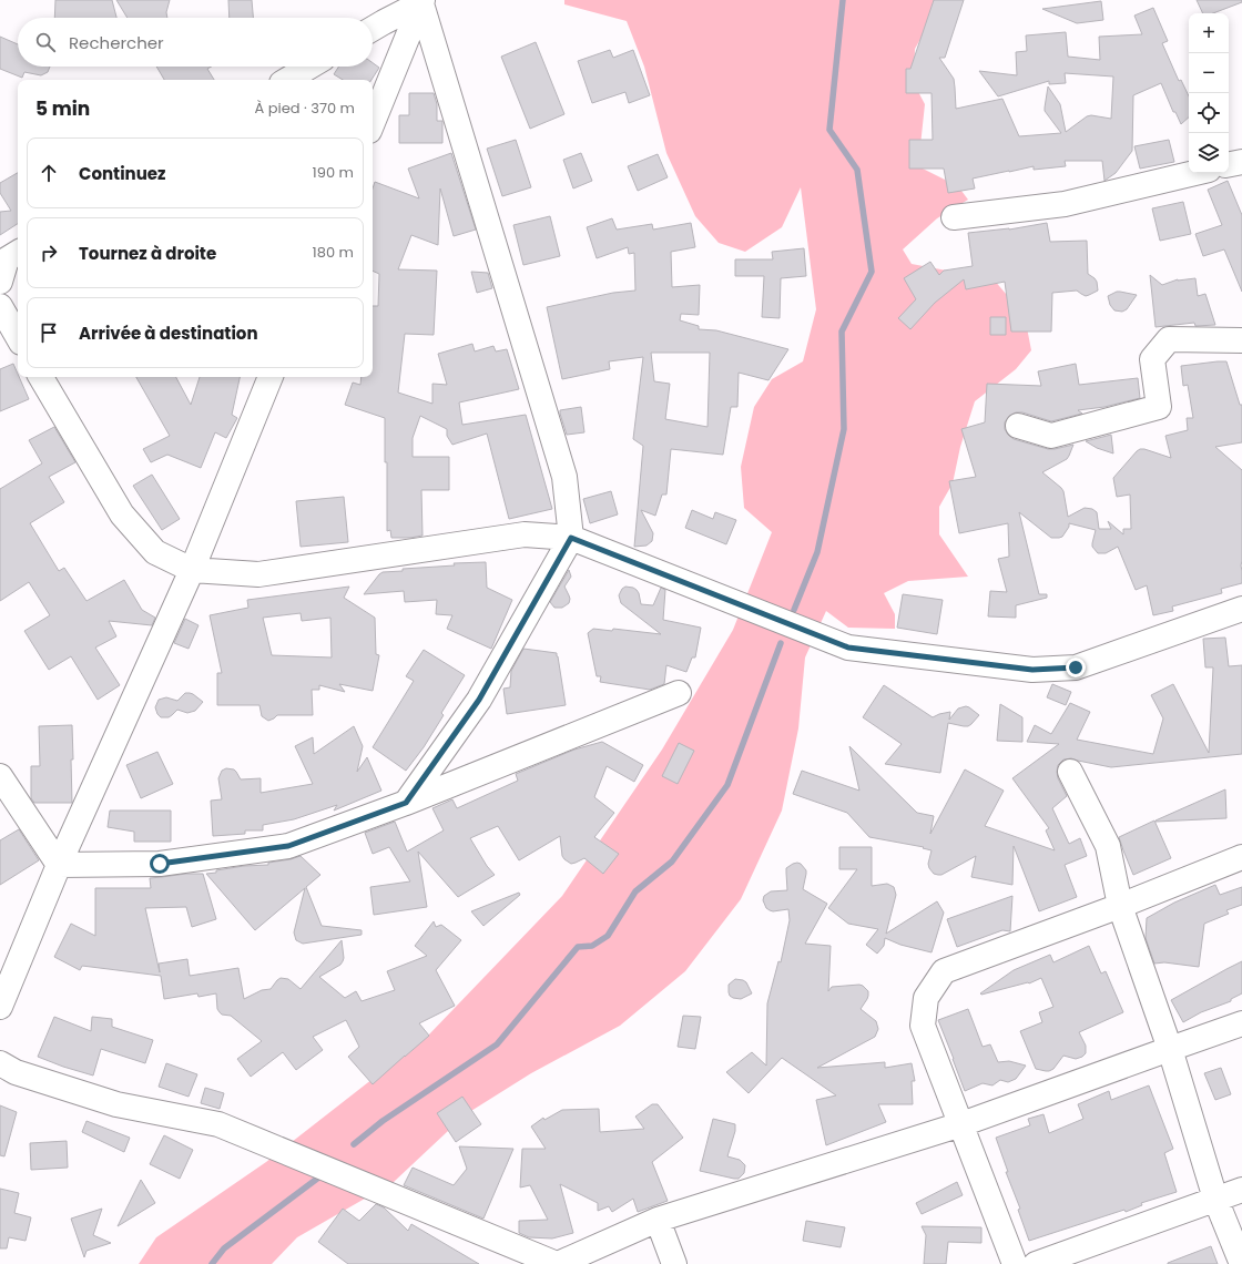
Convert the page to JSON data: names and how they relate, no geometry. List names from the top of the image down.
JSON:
{
  "page": {
    "map_buttons": ["+", "−"],
    "search": "Rechercher",
    "heading": ["5 min", "À pied · 370 m"],
    "list": [
      ["Continuez", "190 m"],
      ["Tournez à droite", "180 m"],
      "Arrivée à destination"
    ]
  }
}
